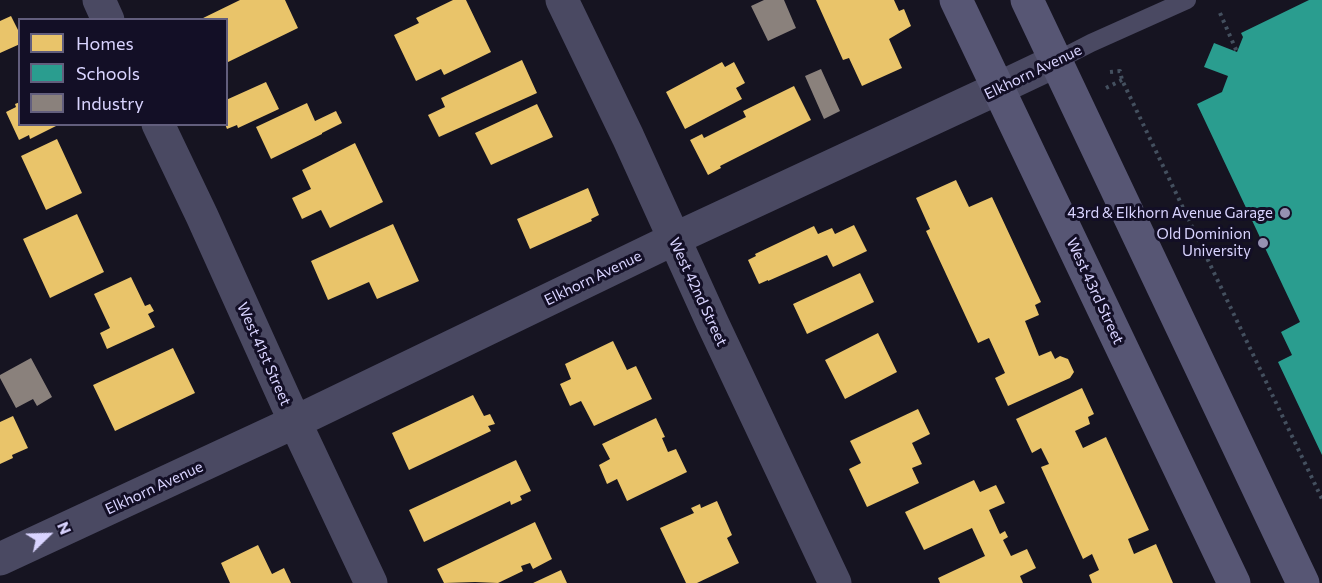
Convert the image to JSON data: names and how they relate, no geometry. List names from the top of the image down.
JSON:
{
  "streets": {
    "street": [
      "Elkhorn Avenue",
      "West 43rd Street",
      "West 42nd Street",
      "West 41st Street"
    ]
  },
  "crossings": [
    ["Elkhorn Avenue", "West 43rd Street"],
    ["Elkhorn Avenue", "West 42nd Street"],
    ["Elkhorn Avenue", "West 41st Street"]
  ],
  "places": ["43rd & Elkhorn Avenue Garage", "Old Dominion University"],
  "legend": ["Homes", "Schools", "Industry"],
  "north": "top right"
}
